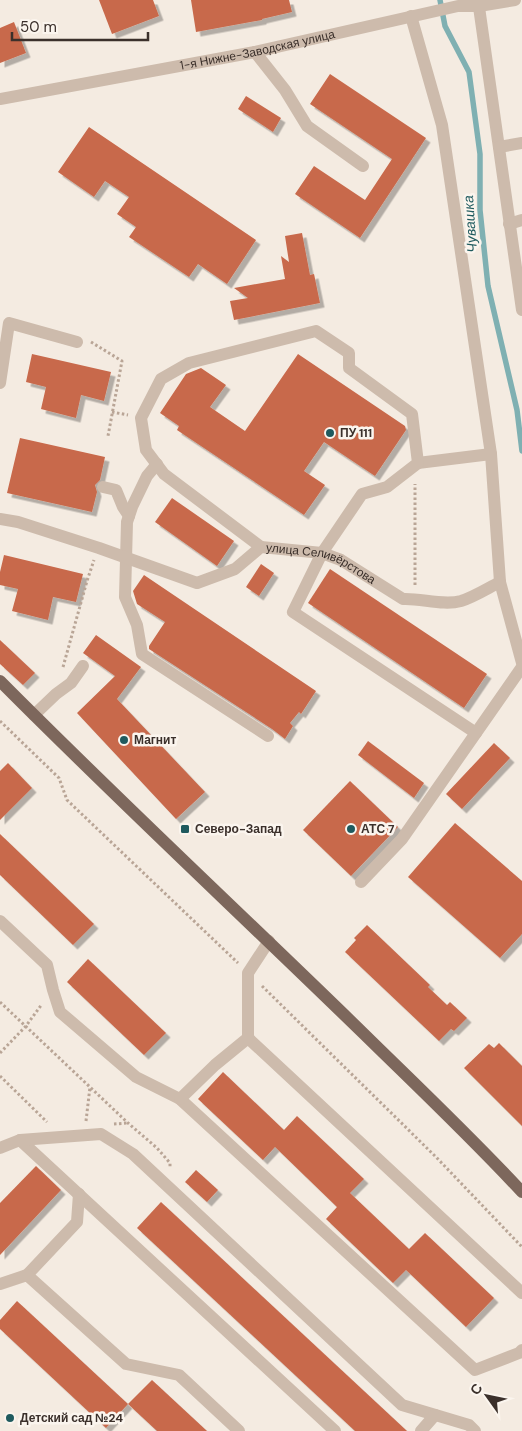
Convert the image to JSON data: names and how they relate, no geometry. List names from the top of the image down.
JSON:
{
  "streets": {
    "street": ["1-я Нижне-Заводская улица", "улица Селивёрстова"]
  },
  "water": ["Чувашка"],
  "places": {
    "other": [
      "ПУ 111",
      "Магнит",
      "АТС 7",
      "Детский сад №24"
    ],
    "transit": ["Северо-Запад"]
  },
  "scale_bar": "50 m",
  "north": "top left"
}
